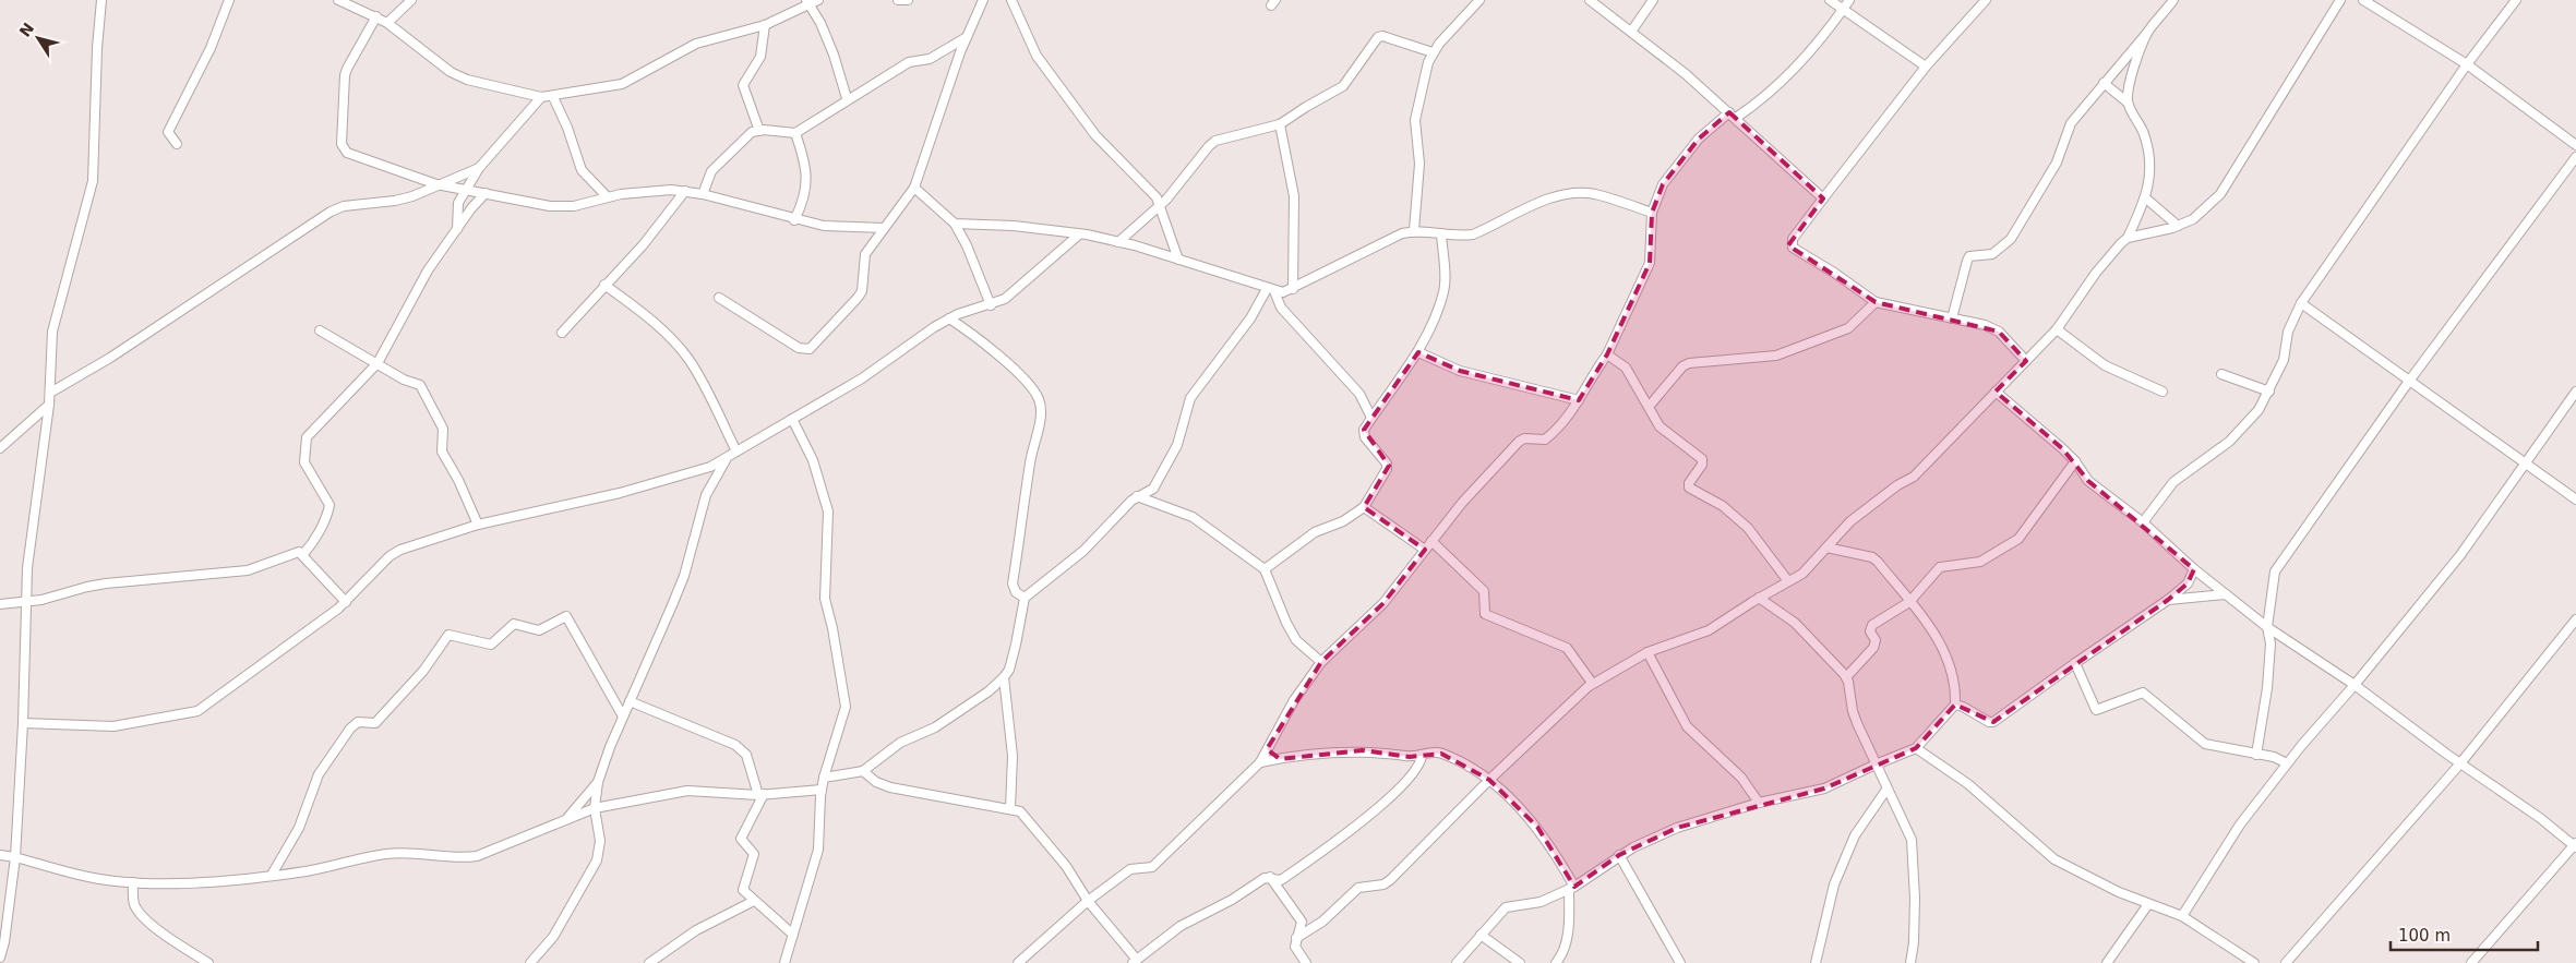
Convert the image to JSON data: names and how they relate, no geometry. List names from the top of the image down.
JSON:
{
  "scale_bar": "100 m",
  "north": "top left"
}
